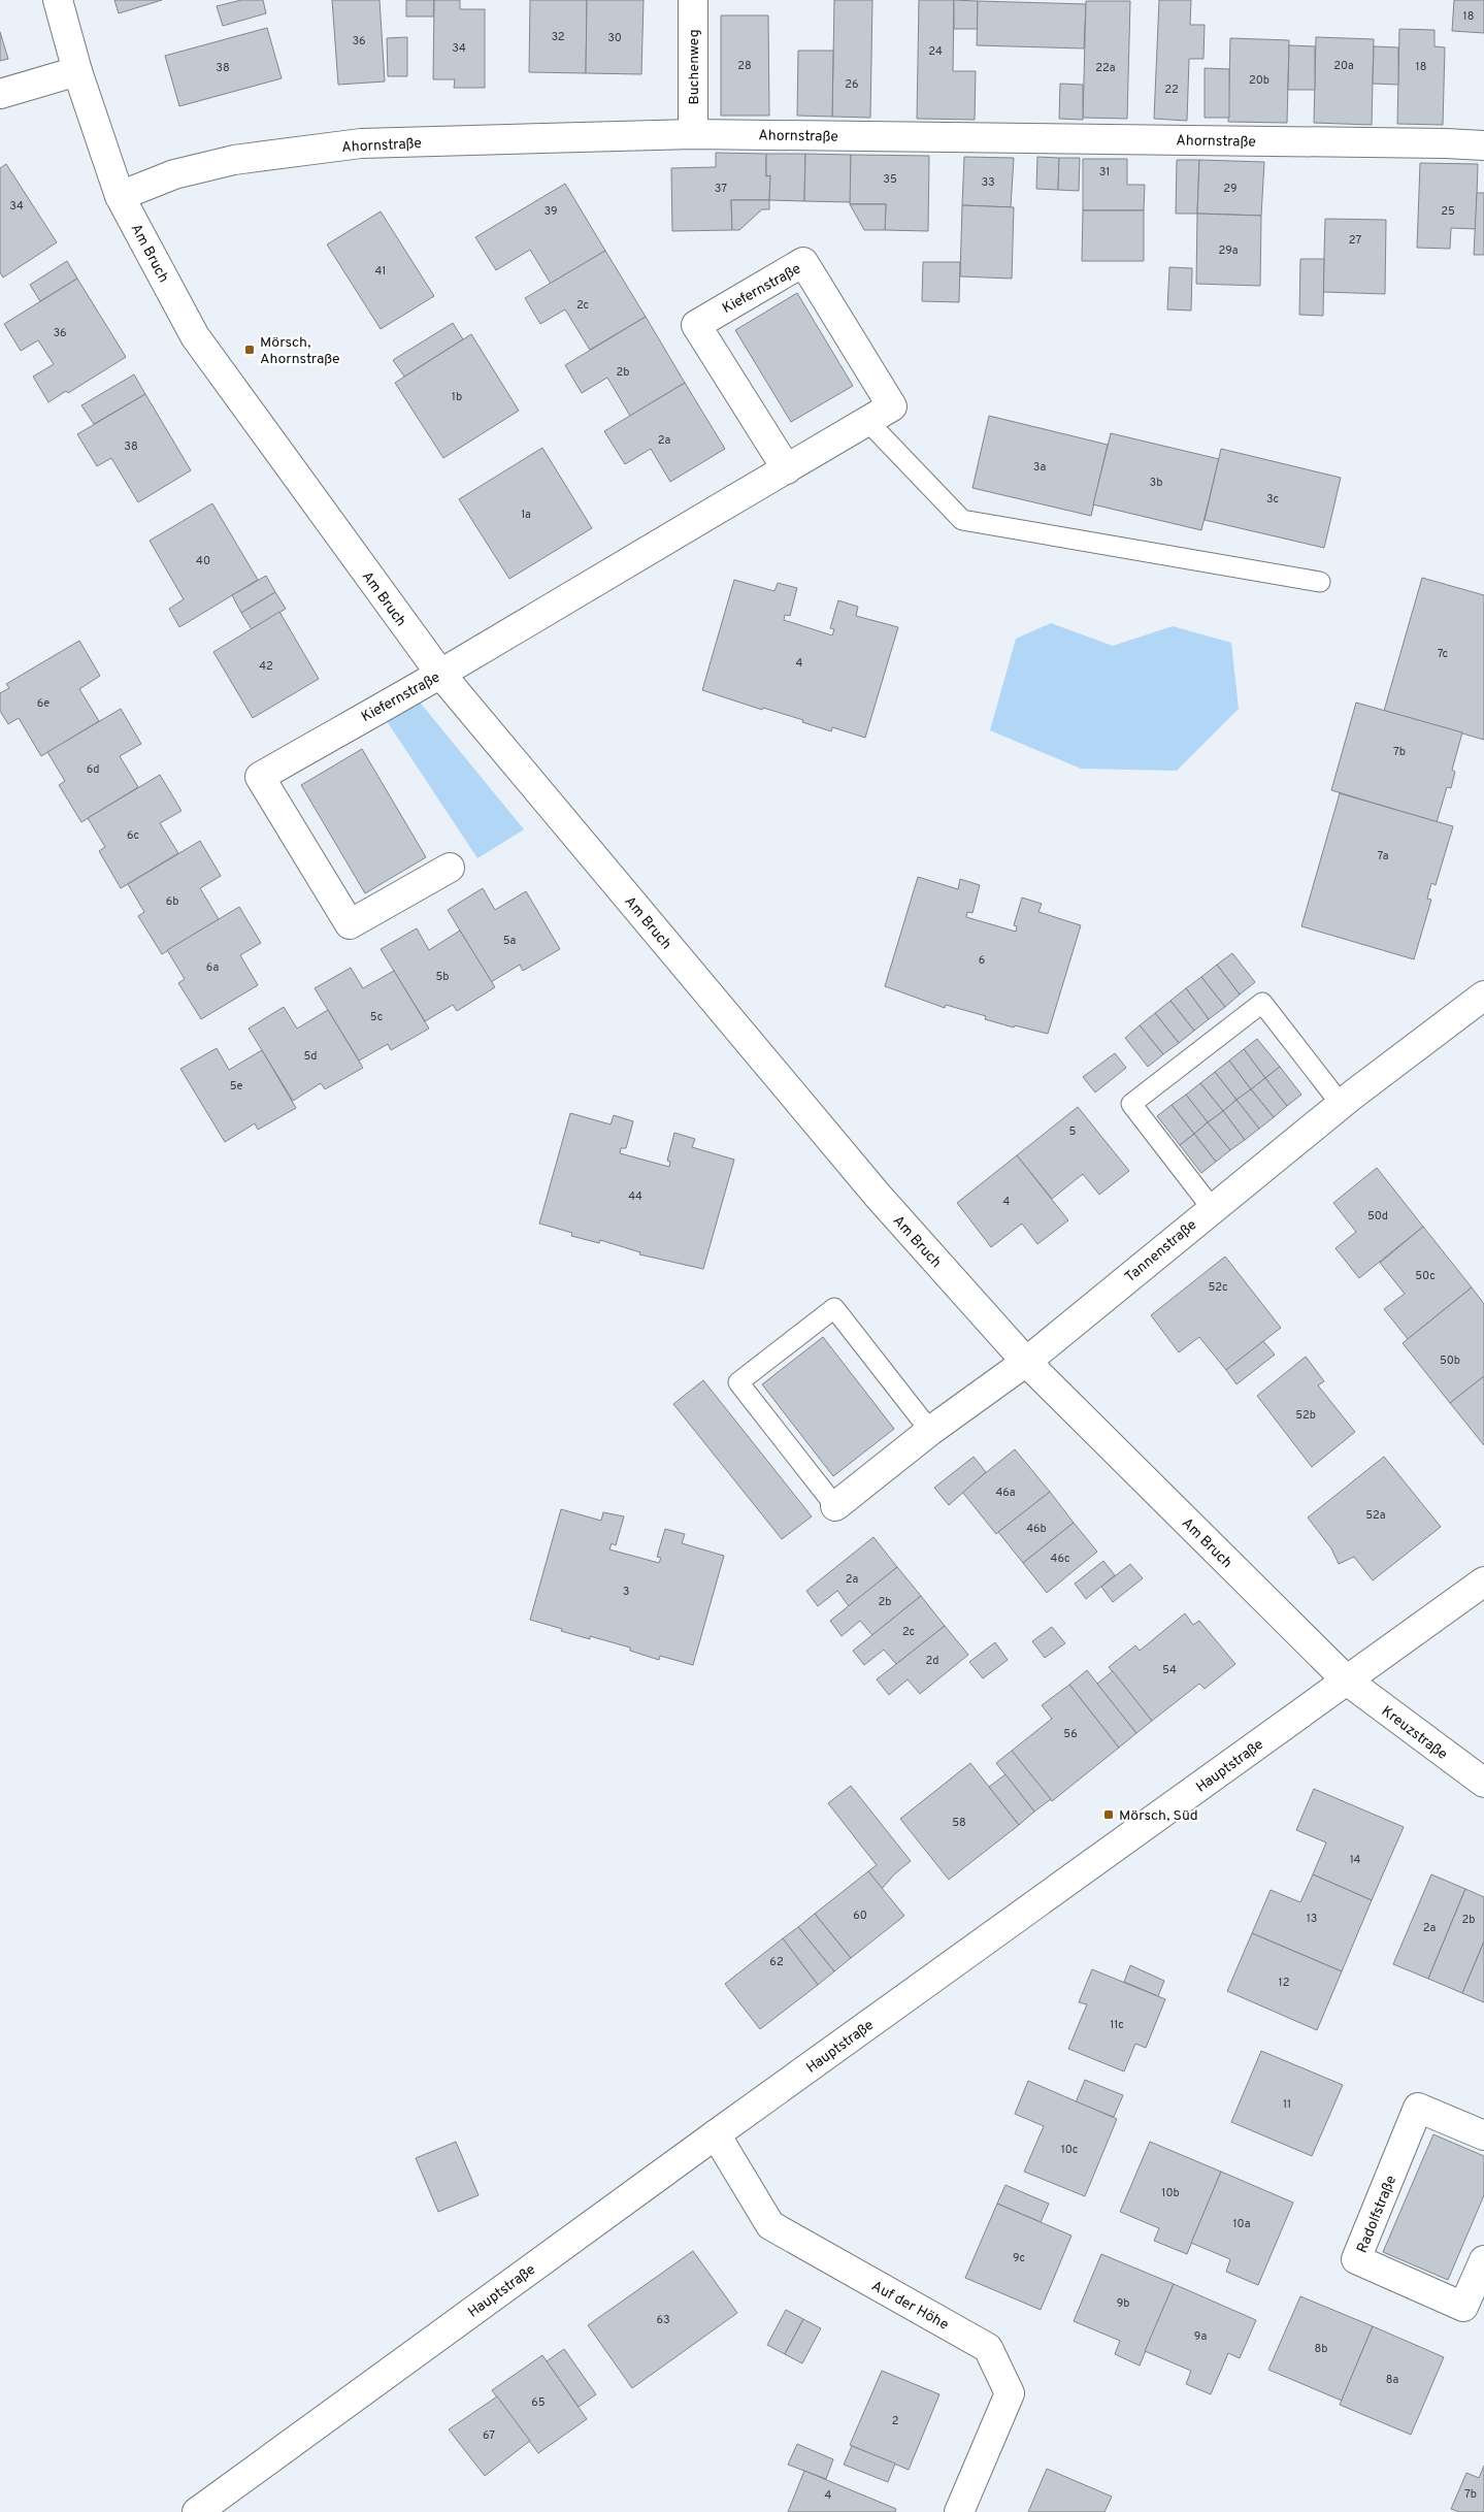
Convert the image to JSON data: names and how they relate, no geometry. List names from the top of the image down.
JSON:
{
  "streets": {
    "street": [
      "Buchenweg",
      "Ahornstraße",
      "Am Bruch",
      "Kiefernstraße",
      "Tannenstraße",
      "Kreuzstraße",
      "Hauptstraße",
      "Radolfstraße",
      "Auf der Höhe"
    ]
  },
  "crossings": [
    ["Buchenweg", "Ahornstraße"],
    ["Ahornstraße", "Am Bruch"],
    ["Am Bruch", "Kiefernstraße"],
    ["Am Bruch", "Tannenstraße"],
    ["Am Bruch", "Kreuzstraße"],
    ["Am Bruch", "Hauptstraße"],
    ["Kreuzstraße", "Hauptstraße"],
    ["Hauptstraße", "Auf der Höhe"]
  ],
  "places": {
    "transit": ["Mörsch, Ahornstraße", "Mörsch, Süd"]
  },
  "house_numbers": [
    "18",
    "32",
    "30",
    "36",
    "34",
    "24",
    "28",
    "20a",
    "18",
    "38",
    "22a",
    "20b",
    "26",
    "22",
    "31",
    "35",
    "33",
    "37",
    "29",
    "34",
    "39",
    "25",
    "27",
    "29a",
    "41",
    "2c",
    "36",
    "2b",
    "1b",
    "2a",
    "38",
    "3a",
    "3b",
    "3c",
    "1a",
    "40",
    "7c",
    "4",
    "42",
    "6e",
    "7b",
    "6d",
    "6c",
    "7a",
    "6b",
    "5a",
    "6",
    "6a",
    "5b",
    "5c",
    "5d",
    "5e",
    "5",
    "44",
    "4",
    "50d",
    "50c",
    "52c",
    "50b",
    "52b",
    "46a",
    "52a",
    "46b",
    "46c",
    "2a",
    "3",
    "2b",
    "2c",
    "2d",
    "54",
    "56",
    "58",
    "14",
    "60",
    "13",
    "2b",
    "2a",
    "62",
    "12",
    "11c",
    "11",
    "10c",
    "10b",
    "10a",
    "9c",
    "9b",
    "63",
    "9a",
    "8b",
    "8a",
    "65",
    "2",
    "67",
    "7b",
    "4"
  ]
}
